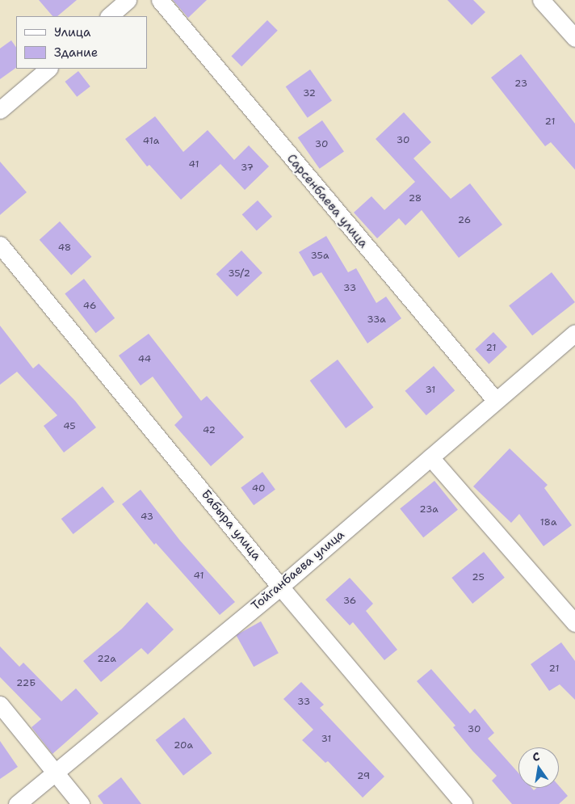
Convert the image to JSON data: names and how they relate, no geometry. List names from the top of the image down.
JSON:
{
  "streets": {
    "street": ["Сарсенбаева улица", "Бабыра улица", "Тойганбаева улица"]
  },
  "crossings": [
    ["Сарсенбаева улица", "Тойганбаева улица"],
    ["Бабыра улица", "Тойганбаева улица"]
  ],
  "house_numbers": [
    "23",
    "32",
    "21",
    "30",
    "41а",
    "30",
    "41",
    "37",
    "28",
    "26",
    "48",
    "35а",
    "35/2",
    "33",
    "46",
    "33а",
    "21",
    "44",
    "31",
    "45",
    "42",
    "40",
    "23а",
    "43",
    "18а",
    "41",
    "25",
    "36",
    "22а",
    "21",
    "22Б",
    "33",
    "30",
    "31",
    "20а",
    "29"
  ],
  "legend": ["Улица", "Здание"],
  "north": "top"
}
